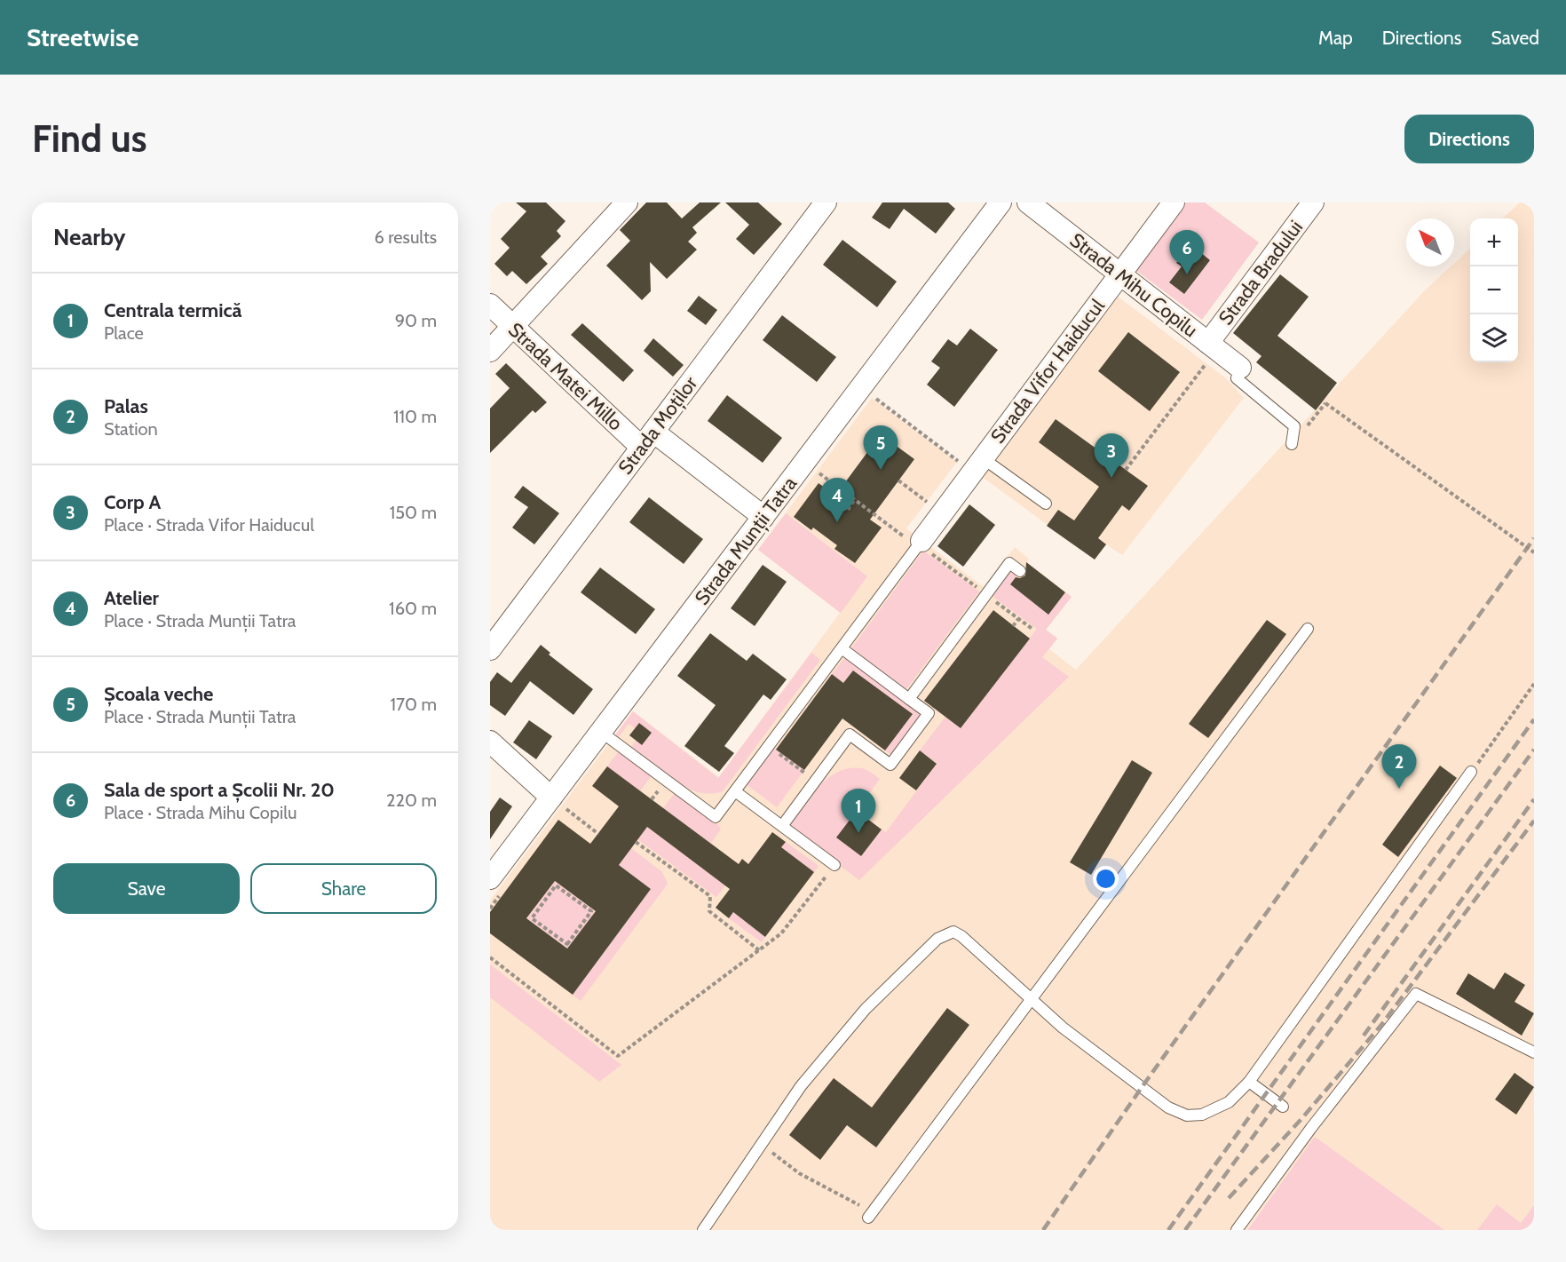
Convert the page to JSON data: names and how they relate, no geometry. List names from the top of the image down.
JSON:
{
  "streets": {
    "street": [
      "Strada Bradului",
      "Strada Mihu Copilu",
      "Strada Vifor Haiducul",
      "Strada Matei Millo",
      "Strada Moților",
      "Strada Munții Tatra"
    ]
  },
  "crossings": [
    ["Strada Bradului", "Strada Mihu Copilu"],
    ["Strada Mihu Copilu", "Strada Vifor Haiducul"],
    ["Strada Matei Millo", "Strada Moților"],
    ["Strada Matei Millo", "Strada Munții Tatra"]
  ],
  "north": "top left",
  "page": {
    "header": "Streetwise",
    "nav": ["Map", "Directions", "Saved"],
    "buttons": [
      "Directions",
      ["Save", "Share"]
    ],
    "title": "Find us",
    "heading": ["Nearby", "6 results"],
    "map_buttons": ["+", "−"],
    "pins": [
      "6",
      "5",
      "3",
      "4",
      "2",
      "1"
    ],
    "list": [
      {
        "mark": "1",
        "name": "Centrala termică",
        "note": "Place",
        "value": "90 m"
      },
      {
        "mark": "2",
        "name": "Palas",
        "note": "Station",
        "value": "110 m"
      },
      {
        "mark": "3",
        "name": "Corp A",
        "note": "Place · Strada Vifor Haiducul",
        "value": "150 m"
      },
      {
        "mark": "4",
        "name": "Atelier",
        "note": "Place · Strada Munții Tatra",
        "value": "160 m"
      },
      {
        "mark": "5",
        "name": "Școala veche",
        "note": "Place · Strada Munții Tatra",
        "value": "170 m"
      },
      {
        "mark": "6",
        "name": "Sala de sport a Școlii Nr. 20",
        "note": "Place · Strada Mihu Copilu",
        "value": "220 m"
      }
    ]
  }
}
